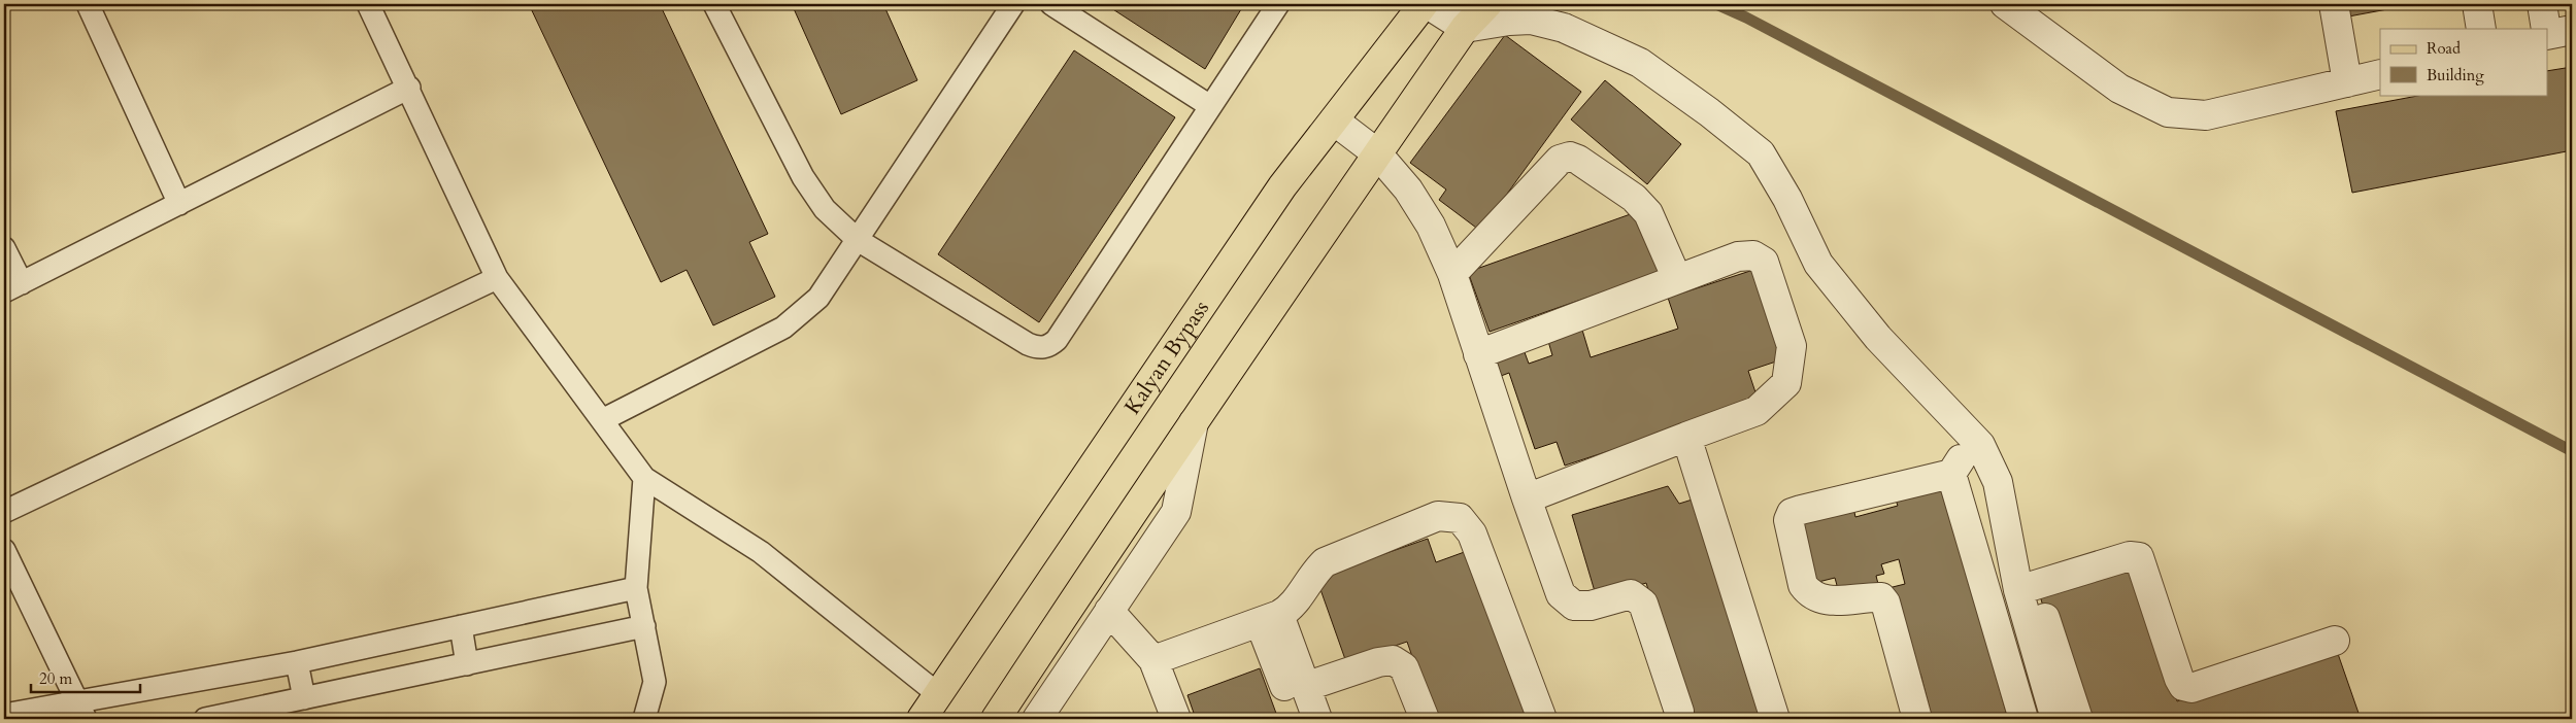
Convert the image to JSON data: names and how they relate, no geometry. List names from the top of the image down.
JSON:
{
  "streets": {
    "main road": ["Kalyan Bypass"]
  },
  "legend": ["Road", "Building"],
  "scale_bar": "20 m"
}
